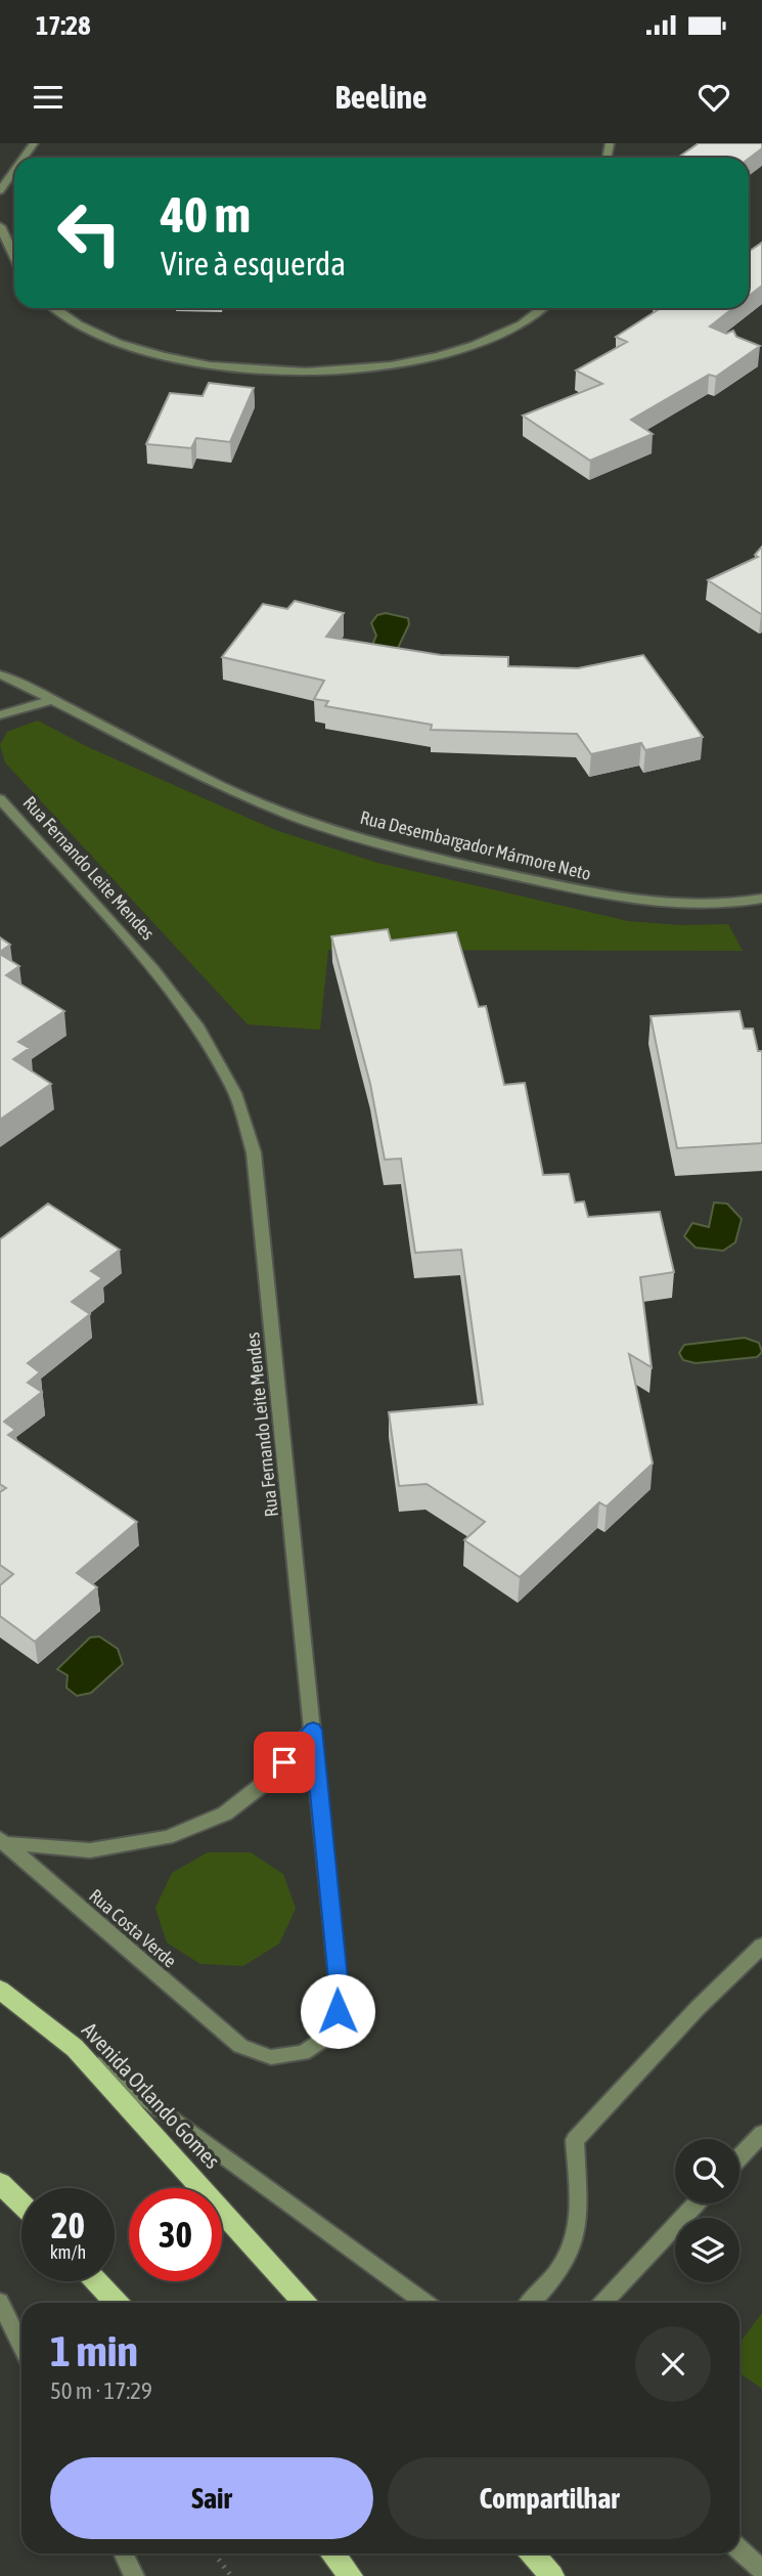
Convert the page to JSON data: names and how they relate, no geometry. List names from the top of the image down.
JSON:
{
  "streets": {
    "main road": ["Avenida Orlando Gomes"],
    "street": ["Rua Desembargador Mármore Neto", "Rua Fernando Leite Mendes", "Rua Costa Verde"]
  },
  "crossings": [
    ["Rua Fernando Leite Mendes", "Rua Costa Verde"]
  ],
  "page": {
    "status": "17:28",
    "header": "Beeline",
    "turn": ["40 m", "Vire à esquerda"],
    "speed": "20 km/h",
    "limit": "30",
    "heading": ["1 min", "50 m · 17:29"],
    "buttons": ["Sair", "Compartilhar"]
  }
}
